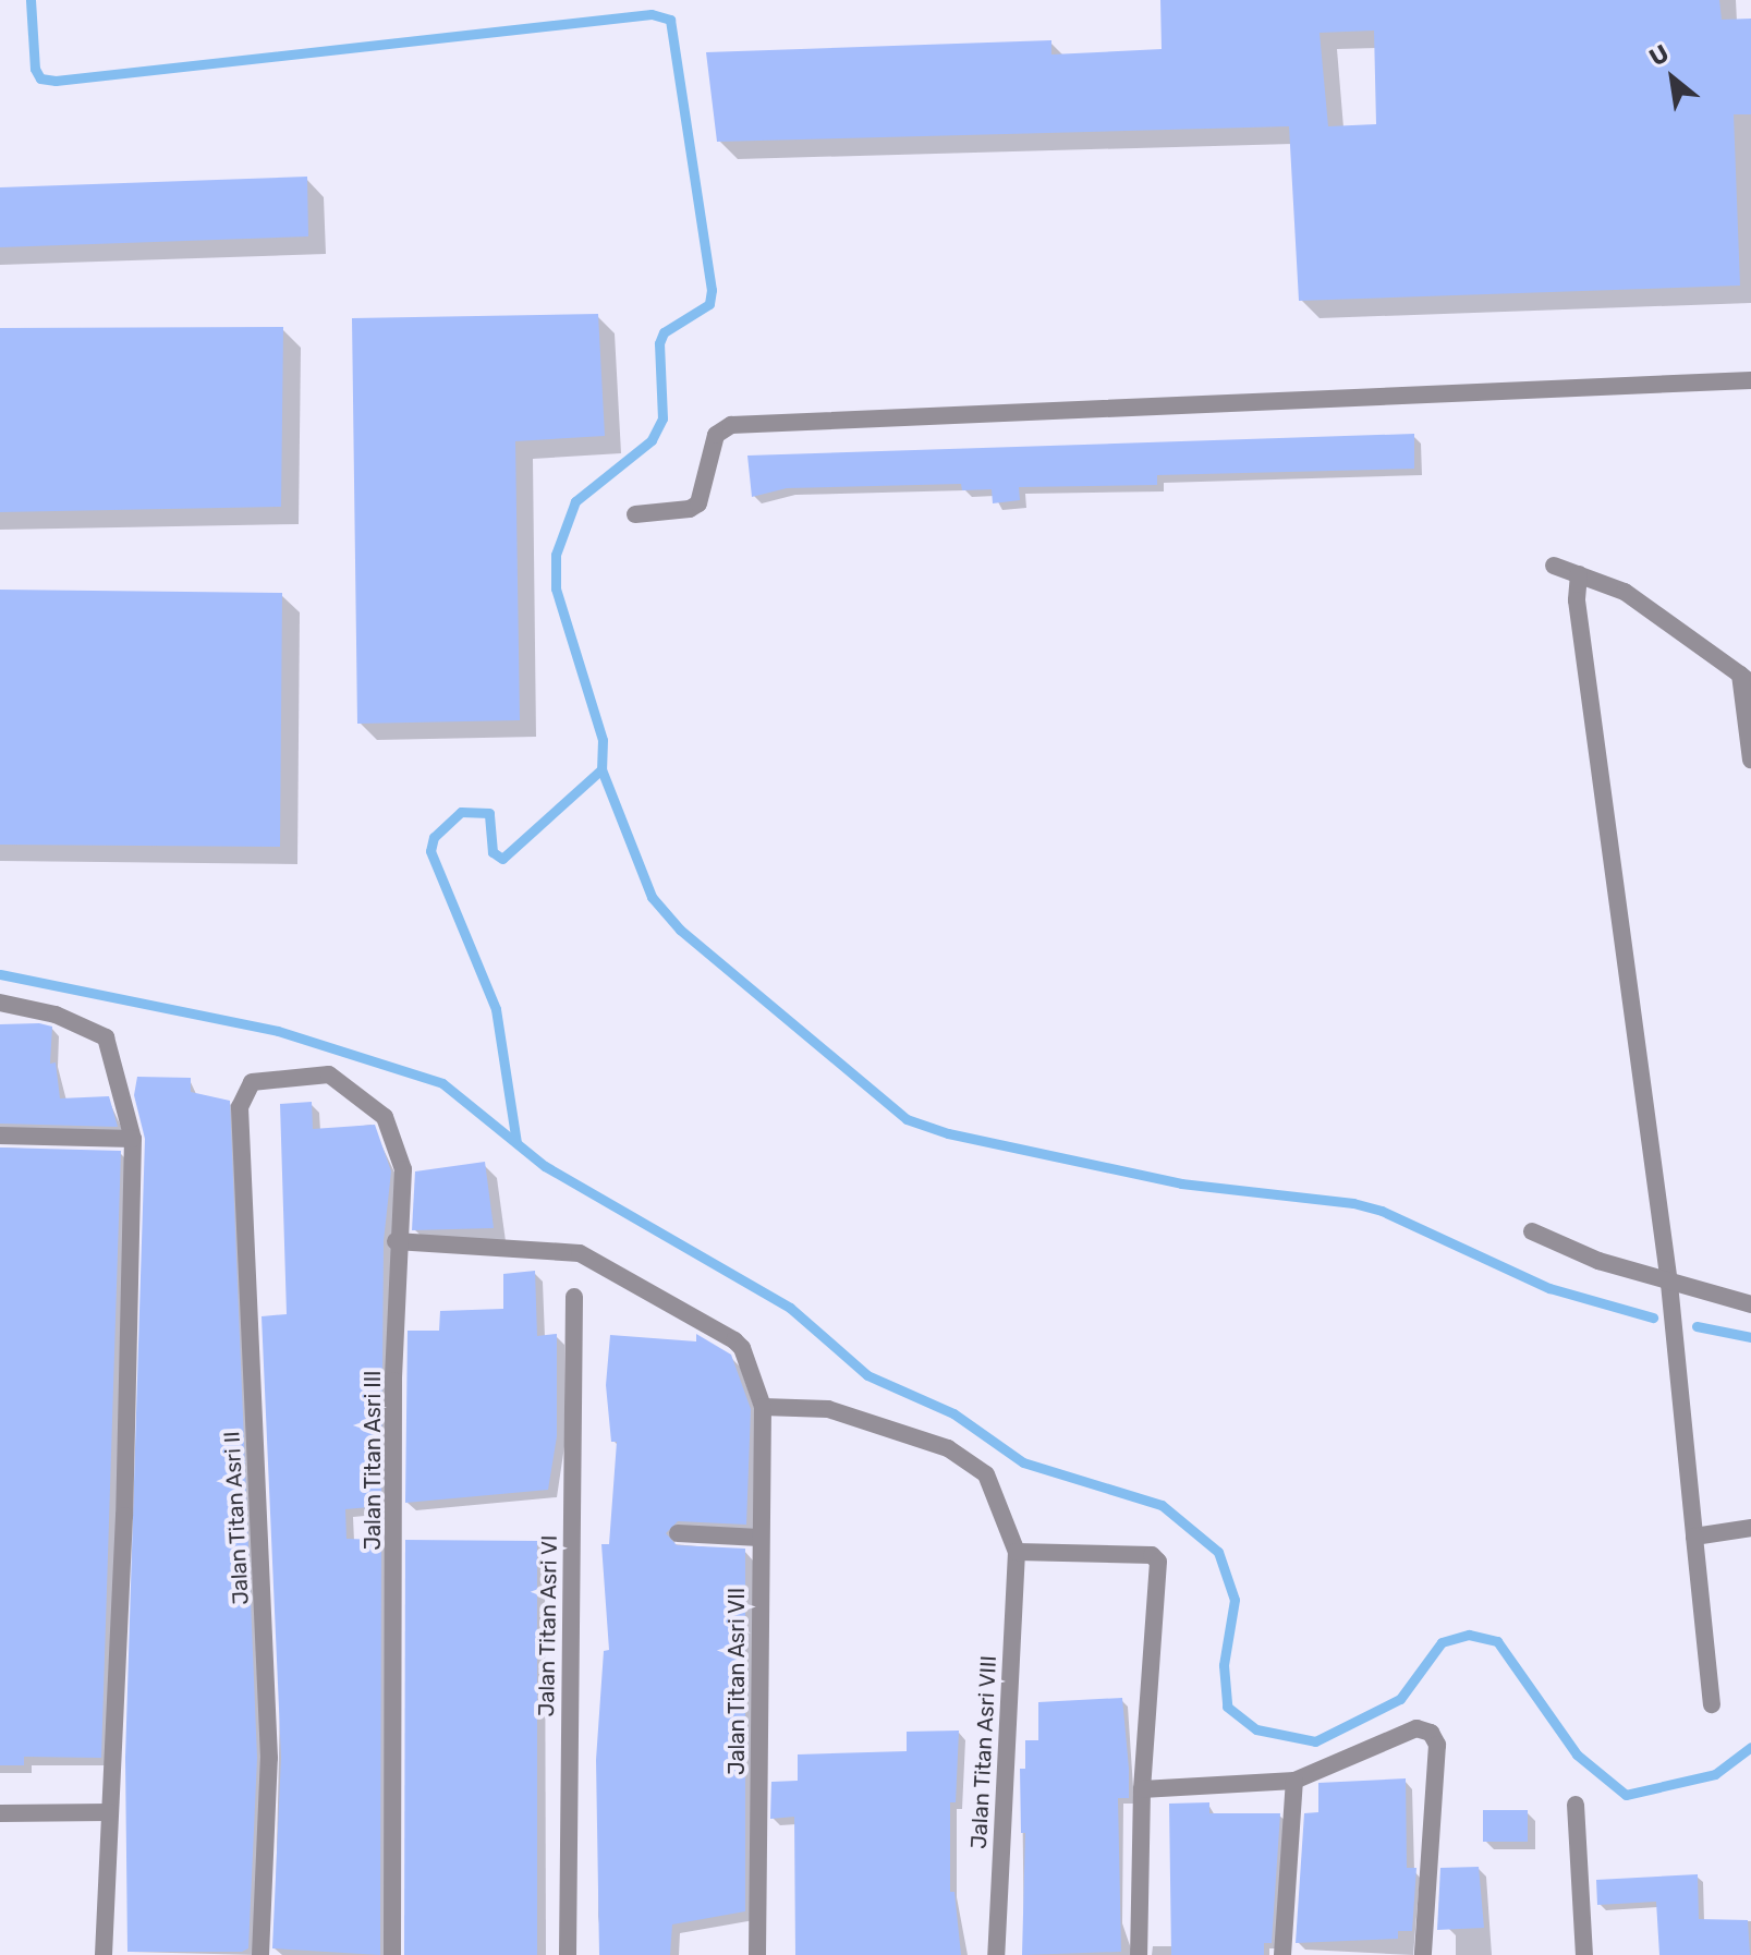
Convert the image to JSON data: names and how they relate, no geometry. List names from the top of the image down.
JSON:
{
  "streets": {
    "street": [
      "Jalan Titan Asri III",
      "Jalan Titan Asri II",
      "Jalan Titan Asri VI",
      "Jalan Titan Asri VII",
      "Jalan Titan Asri VIII"
    ]
  },
  "crossings": [
    ["Jalan Titan Asri III", "Jalan Titan Asri II"]
  ],
  "north": "top left"
}
